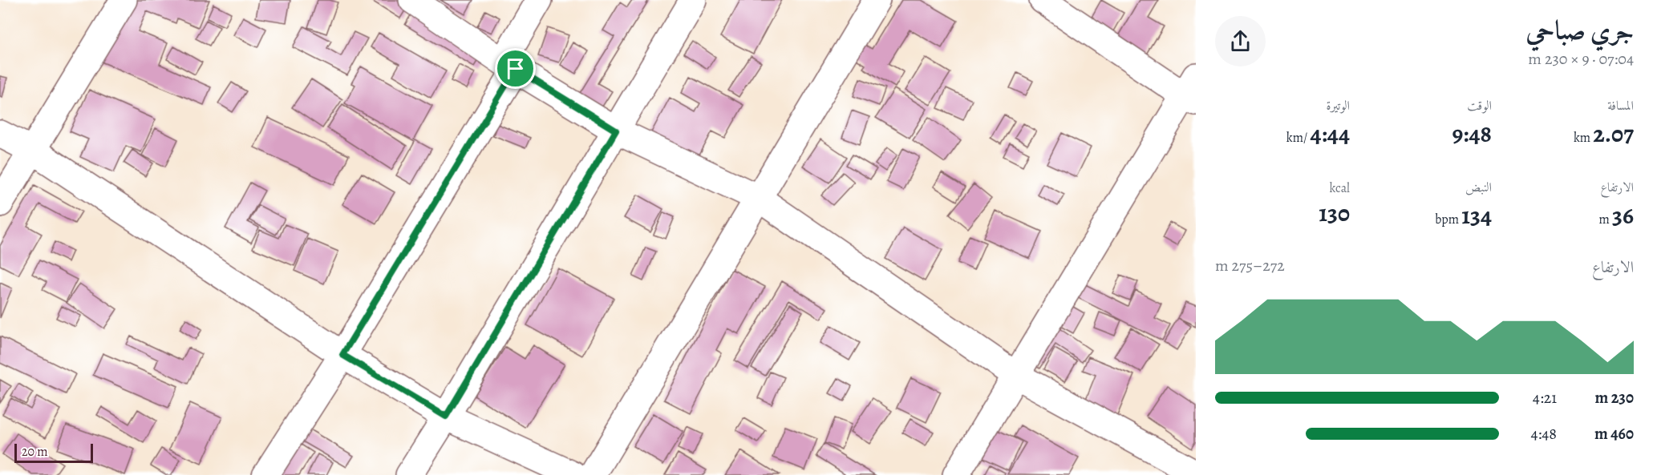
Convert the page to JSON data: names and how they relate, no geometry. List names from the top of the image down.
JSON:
{
  "scale_bar": "20 m",
  "page": {
    "heading": ["جري صباحي", "07:04 · 9 × 230 m"],
    "stats": [
      ["المسافة", "2.07 km"],
      ["الوقت", "9:48"],
      ["الوتيرة", "4:44 /km"],
      ["الارتفاع", "36 m"],
      ["النبض", "134 bpm"],
      ["kcal", "130"]
    ],
    "chart": ["الارتفاع", "272–275 m"],
    "list": [
      {
        "name": "230 m",
        "note": "4:21"
      },
      {
        "name": "460 m",
        "note": "4:48"
      }
    ],
    "scale": "20 m"
  }
}
